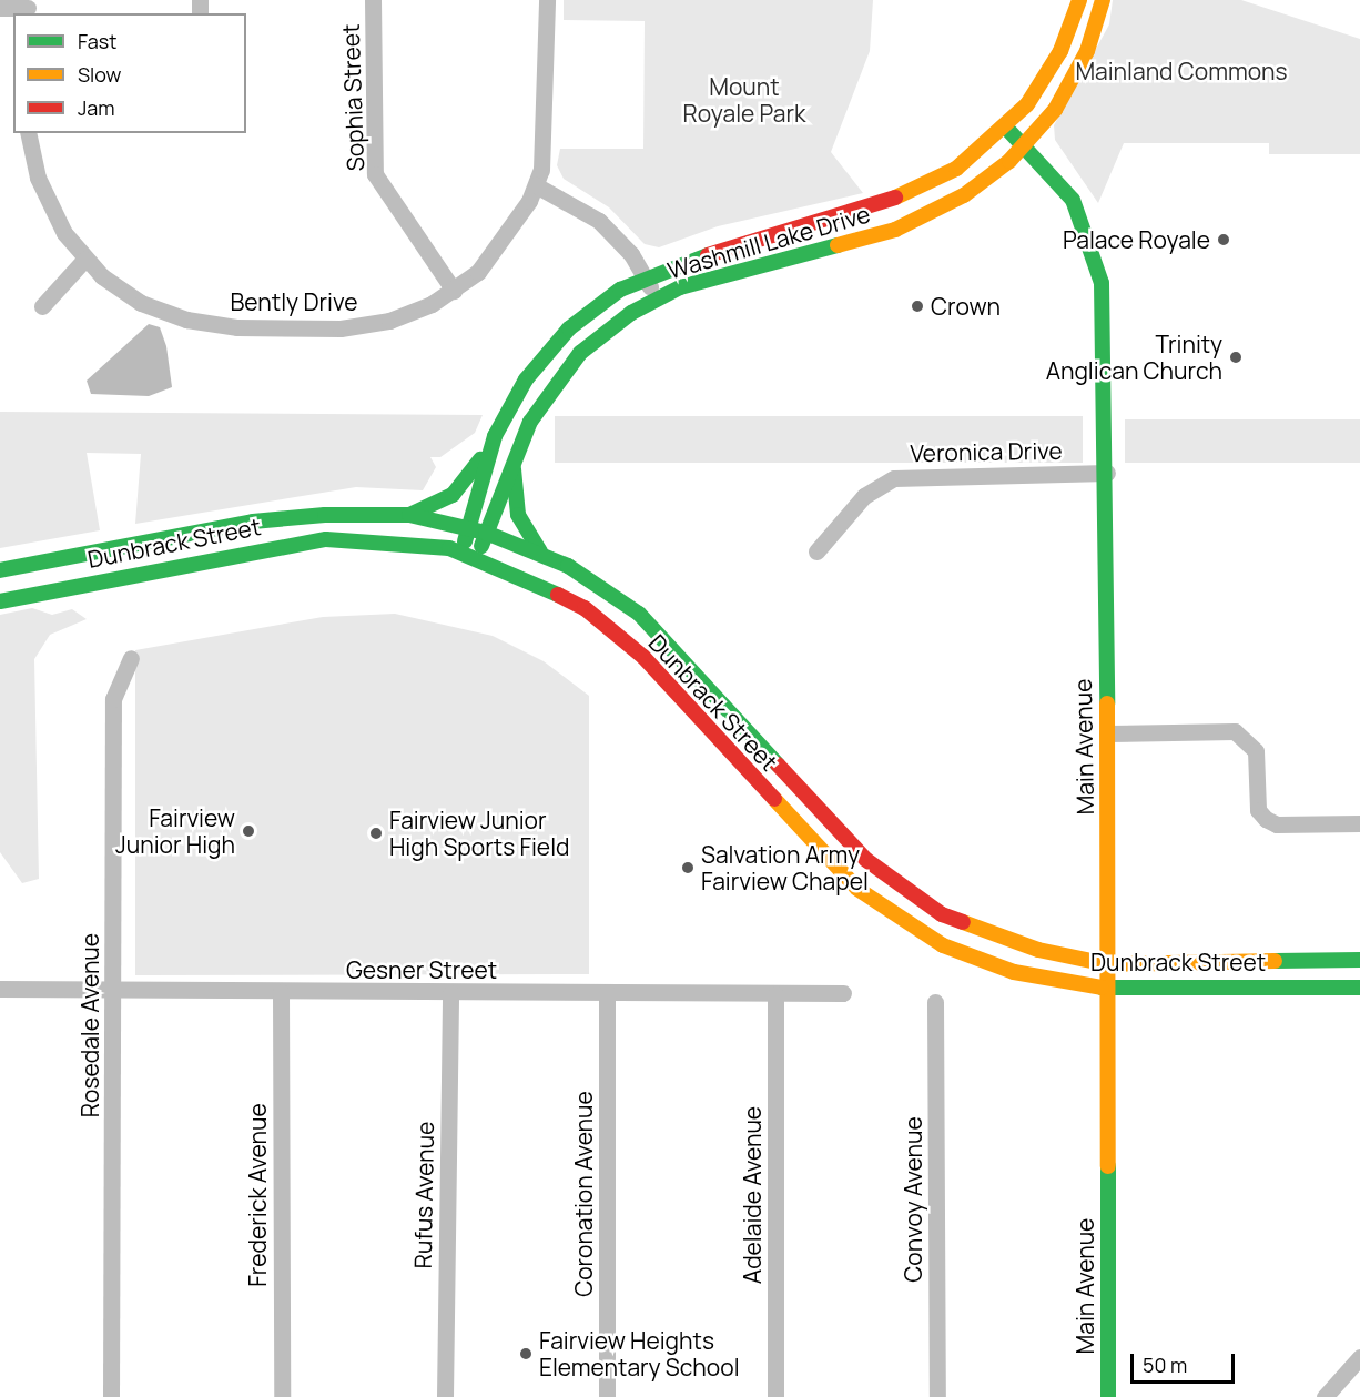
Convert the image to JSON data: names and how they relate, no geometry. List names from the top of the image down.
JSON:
{
  "streets": {
    "main road": ["Washmill Lake Drive", "Dunbrack Street", "Main Avenue"],
    "street": [
      "Sophia Street",
      "Bently Drive",
      "Veronica Drive",
      "Gesner Street",
      "Rosedale Avenue",
      "Coronation Avenue",
      "Frederick Avenue",
      "Rufus Avenue",
      "Adelaide Avenue",
      "Convoy Avenue"
    ]
  },
  "crossings": [
    ["Sophia Street", "Bently Drive"],
    ["Washmill Lake Drive", "Dunbrack Street"],
    ["Washmill Lake Drive", "Main Avenue"],
    ["Veronica Drive", "Main Avenue"],
    ["Dunbrack Street", "Main Avenue"],
    ["Gesner Street", "Rosedale Avenue"],
    ["Gesner Street", "Coronation Avenue"],
    ["Gesner Street", "Frederick Avenue"],
    ["Gesner Street", "Rufus Avenue"],
    ["Gesner Street", "Adelaide Avenue"]
  ],
  "parks": ["Mainland Commons", "Mount Royale Park"],
  "places": [
    "Palace Royale",
    "Crown",
    "Trinity Anglican Church",
    "Fairview Junior High",
    "Fairview Junior High Sports Field",
    "Salvation Army Fairview Chapel",
    "Fairview Heights Elementary School"
  ],
  "legend": ["Fast", "Slow", "Jam"],
  "scale_bar": "50 m"
}
